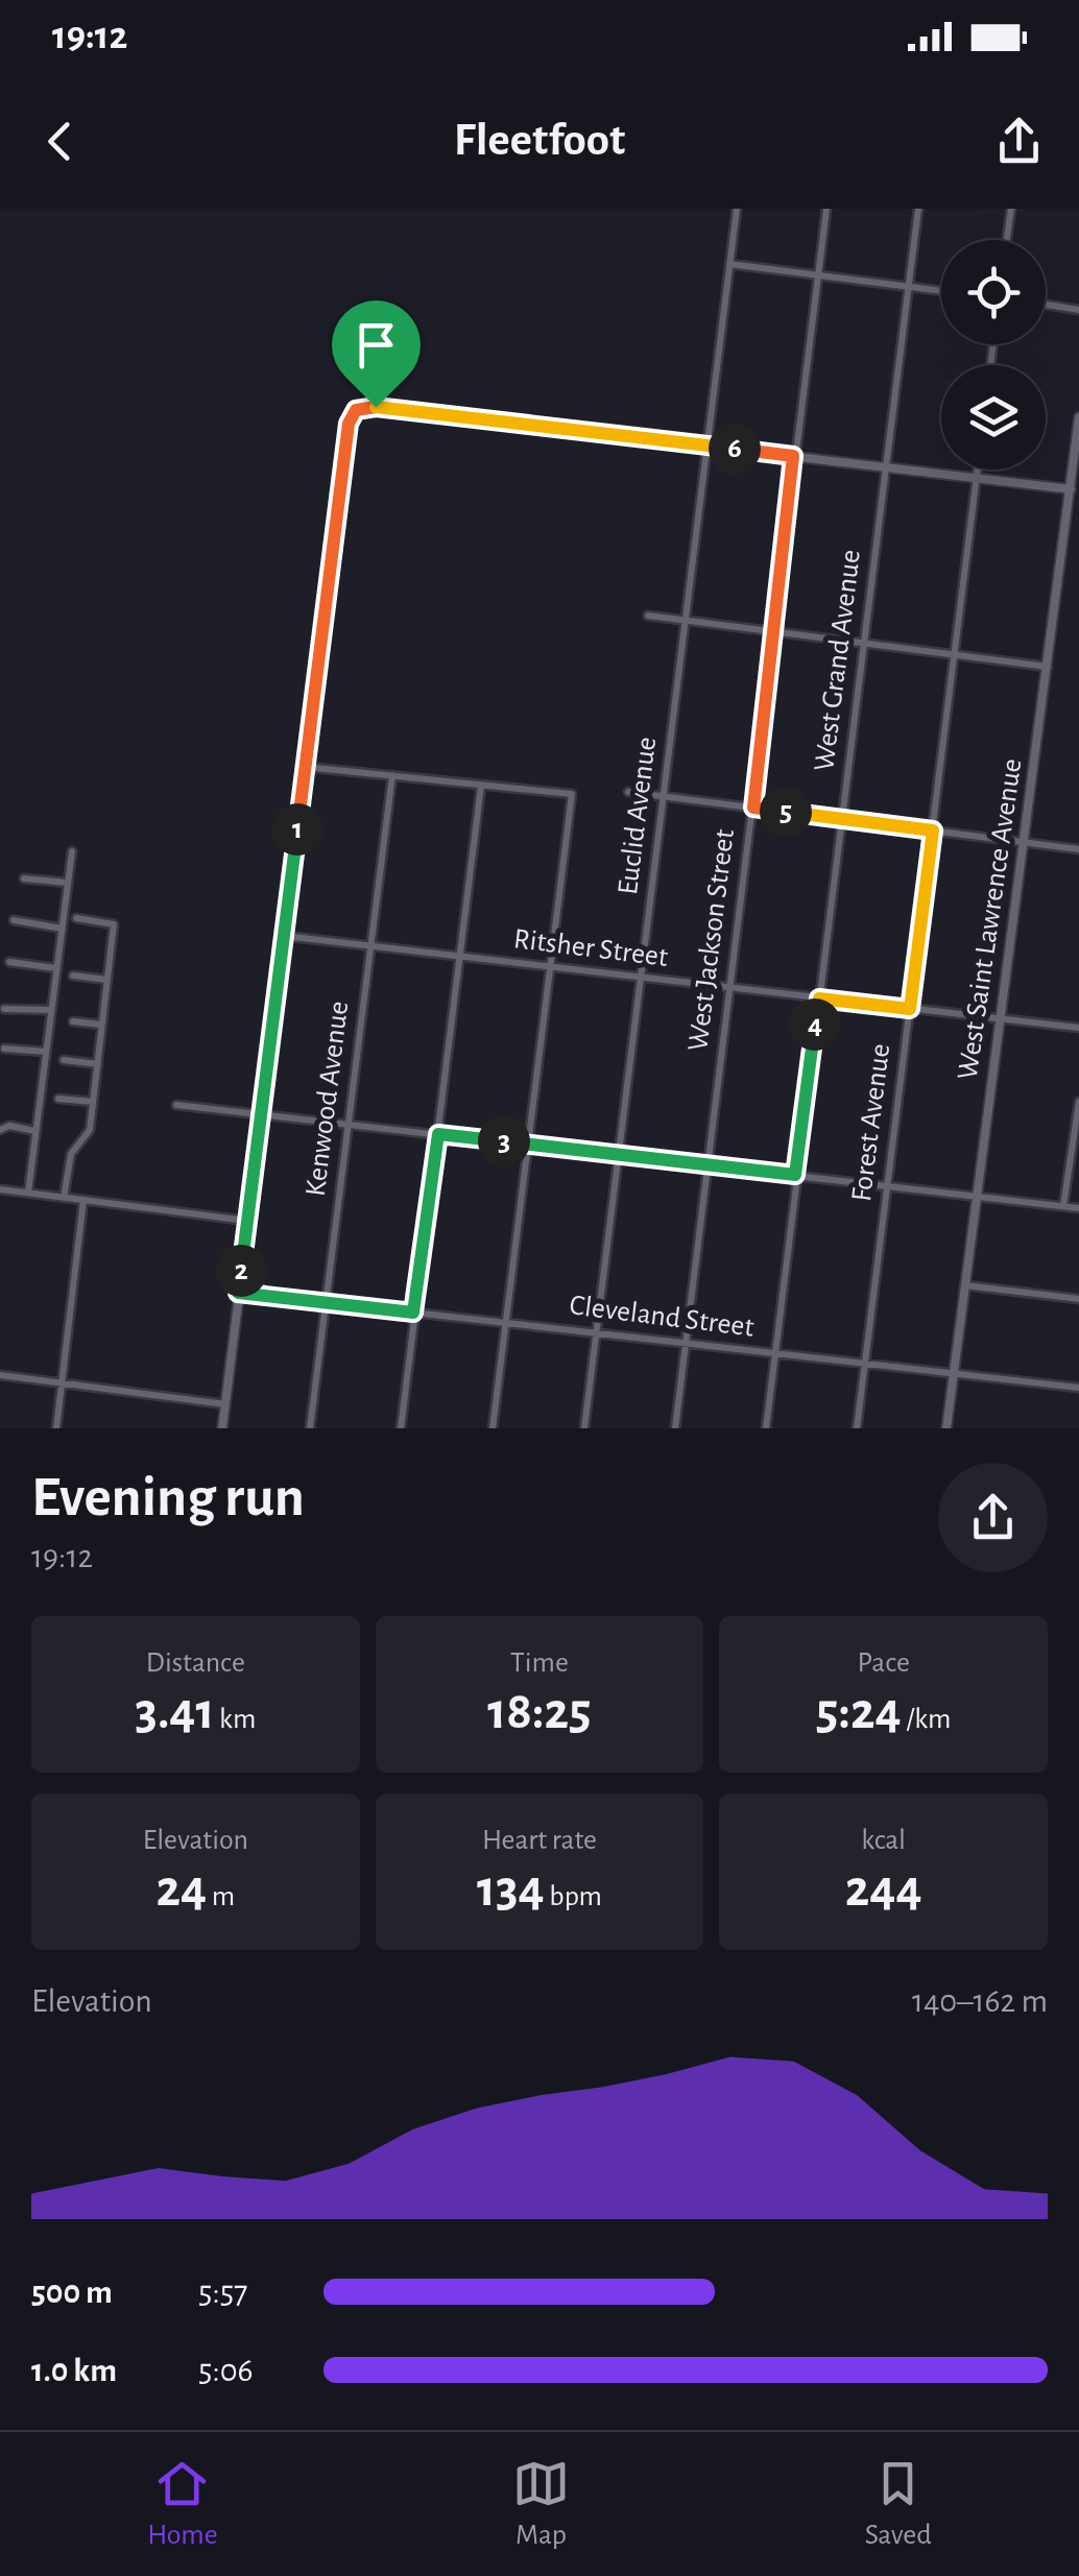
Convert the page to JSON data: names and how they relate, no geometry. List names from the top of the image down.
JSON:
{
  "streets": {
    "street": [
      "West Grand Avenue",
      "Euclid Avenue",
      "West Saint Lawrence Avenue",
      "West Jackson Street",
      "Ritsher Street",
      "Kenwood Avenue",
      "Forest Avenue",
      "Cleveland Street"
    ]
  },
  "crossings": [
    ["West Grand Avenue", "Ritsher Street"],
    ["West Grand Avenue", "Cleveland Street"],
    ["Euclid Avenue", "Ritsher Street"],
    ["Euclid Avenue", "Cleveland Street"],
    ["West Saint Lawrence Avenue", "Ritsher Street"],
    ["West Saint Lawrence Avenue", "Cleveland Street"],
    ["West Jackson Street", "Ritsher Street"],
    ["West Jackson Street", "Cleveland Street"],
    ["Ritsher Street", "Kenwood Avenue"],
    ["Ritsher Street", "Forest Avenue"],
    ["Kenwood Avenue", "Cleveland Street"],
    ["Forest Avenue", "Cleveland Street"]
  ],
  "page": {
    "status": "19:12",
    "header": "Fleetfoot",
    "pins": [
      "6",
      "5",
      "1",
      "4",
      "3",
      "2"
    ],
    "heading": ["Evening run", "19:12"],
    "stats": [
      ["Distance", "3.41 km"],
      ["Time", "18:25"],
      ["Pace", "5:24 /km"],
      ["Elevation", "24 m"],
      ["Heart rate", "134 bpm"],
      ["kcal", "244"]
    ],
    "chart": ["Elevation", "140–162 m"],
    "list": [
      {
        "name": "500 m",
        "note": "5:57"
      },
      {
        "name": "1.0 km",
        "note": "5:06"
      }
    ],
    "tabs": ["Home", "Map", "Saved"]
  }
}
